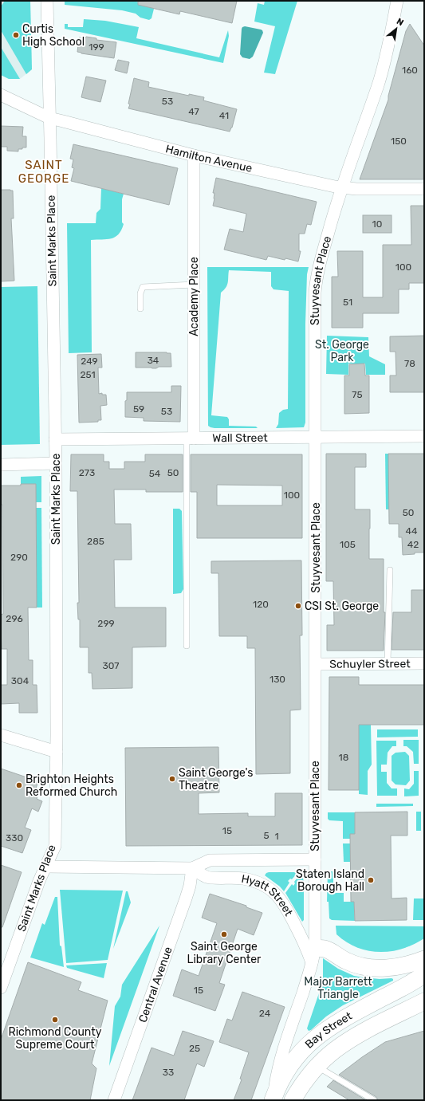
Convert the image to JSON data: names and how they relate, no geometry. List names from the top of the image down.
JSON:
{
  "streets": {
    "main road": ["Bay Street"],
    "street": [
      "Hamilton Avenue",
      "Saint Marks Place",
      "Stuyvesant Place",
      "Academy Place",
      "Wall Street",
      "Schuyler Street",
      "Hyatt Street",
      "Central Avenue"
    ]
  },
  "crossings": [
    ["Hamilton Avenue", "Saint Marks Place"],
    ["Hamilton Avenue", "Stuyvesant Place"],
    ["Hamilton Avenue", "Academy Place"],
    ["Saint Marks Place", "Wall Street"],
    ["Saint Marks Place", "Hyatt Street"],
    ["Stuyvesant Place", "Wall Street"],
    ["Stuyvesant Place", "Schuyler Street"],
    ["Stuyvesant Place", "Hyatt Street"],
    ["Stuyvesant Place", "Bay Street"],
    ["Academy Place", "Wall Street"],
    ["Hyatt Street", "Central Avenue"]
  ],
  "districts": ["SAINT GEORGE"],
  "parks": ["St. George Park", "Major Barrett Triangle"],
  "places": [
    "Curtis High School",
    "CSI St. George",
    "Saint George's Theatre",
    "Brighton Heights Reformed Church",
    "Staten Island Borough Hall",
    "Saint George Library Center",
    "Richmond County Supreme Court"
  ],
  "house_numbers": [
    "199",
    "160",
    "53",
    "47",
    "41",
    "150",
    "10",
    "100",
    "51",
    "34",
    "249",
    "78",
    "251",
    "75",
    "59",
    "53",
    "273",
    "50",
    "54",
    "100",
    "50",
    "44",
    "285",
    "105",
    "42",
    "290",
    "120",
    "296",
    "299",
    "307",
    "130",
    "304",
    "18",
    "15",
    "5",
    "1",
    "330",
    "15",
    "24",
    "25",
    "33"
  ],
  "north": "top right"
}
